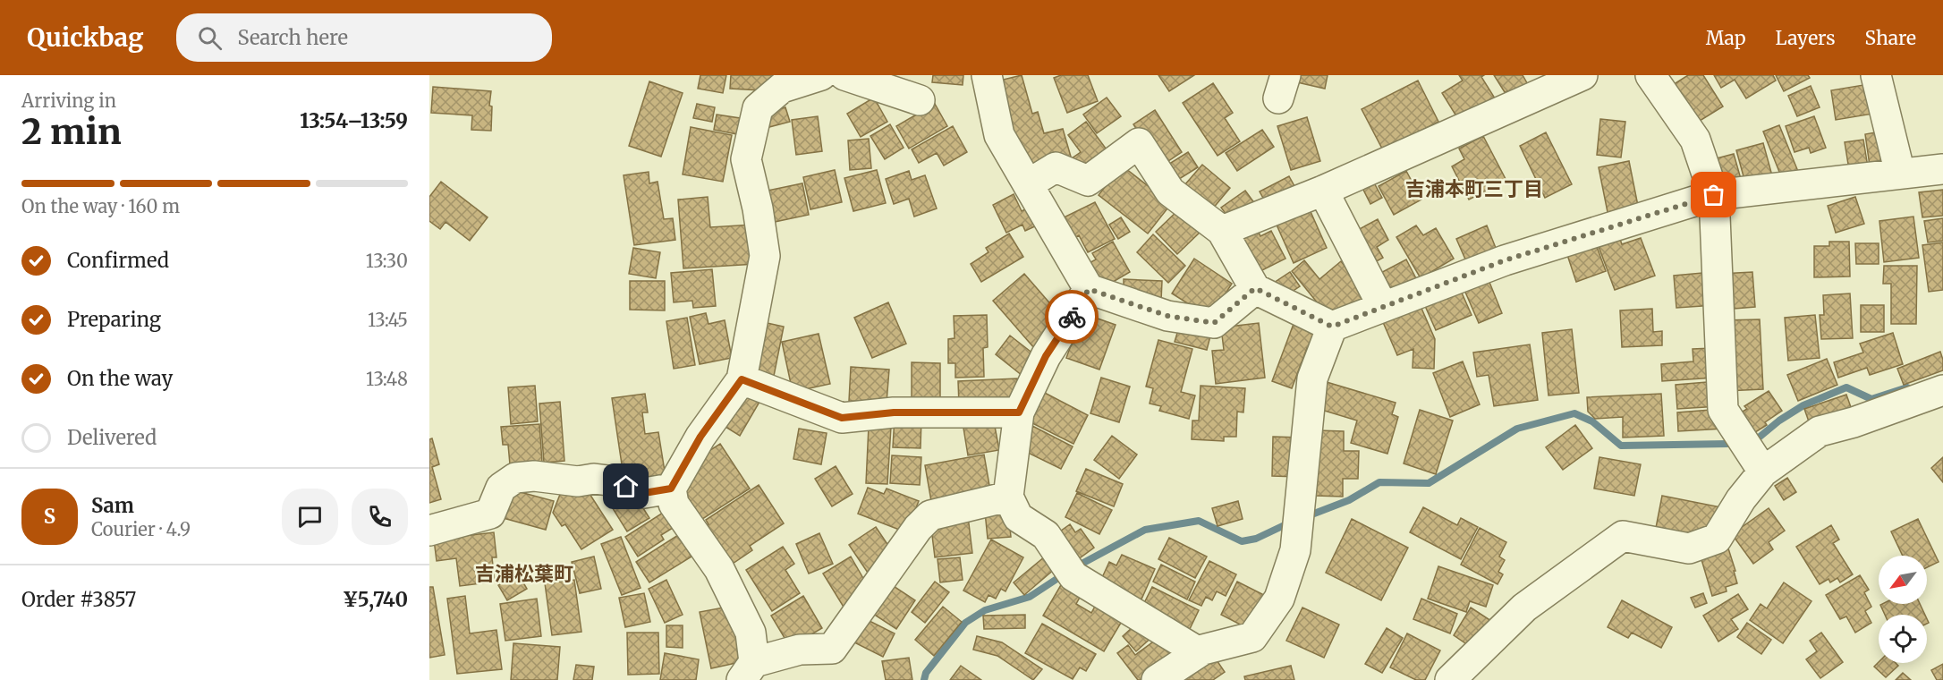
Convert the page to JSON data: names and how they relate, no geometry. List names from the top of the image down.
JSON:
{
  "districts": ["吉浦本町三丁目", "吉浦松葉町"],
  "north": "bottom left",
  "page": {
    "header": "Quickbag",
    "search": "Search here",
    "nav": ["Map", "Layers", "Share"],
    "heading": ["2 min", "Arriving in", "13:54–13:59"],
    "panel": [
      "Sam",
      "Courier · 4.9",
      "Order #3857",
      "¥5,740"
    ],
    "bar": "On the way · 160 m",
    "list": [
      ["Confirmed", "13:30"],
      ["Preparing", "13:45"],
      ["On the way", "13:48"],
      "Delivered"
    ],
    "round": "S"
  }
}
